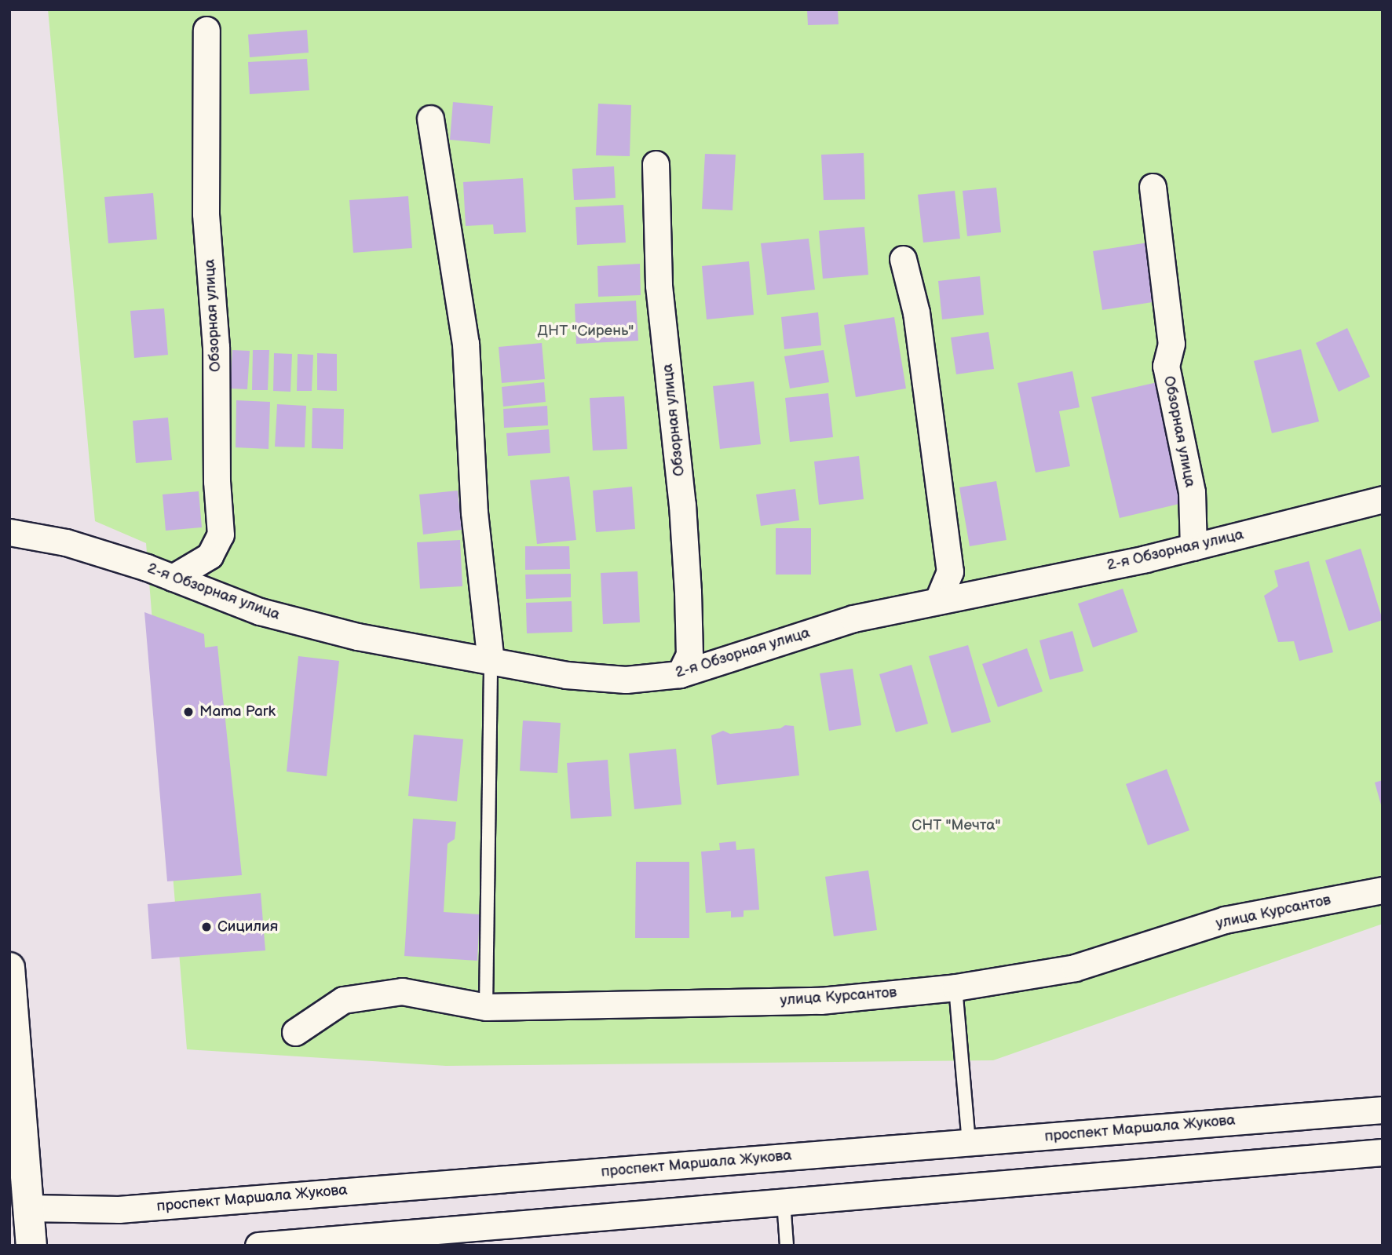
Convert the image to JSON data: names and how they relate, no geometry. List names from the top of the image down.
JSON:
{
  "streets": {
    "street": [
      "Обзорная улица",
      "2-я Обзорная улица",
      "улица Курсантов",
      "проспект Маршала Жукова"
    ]
  },
  "crossings": [
    ["Обзорная улица", "2-я Обзорная улица"]
  ],
  "parks": ["ДНТ \"Сирень\"", "СНТ \"Мечта\""],
  "places": ["Mama Park", "Сицилия"]
}
